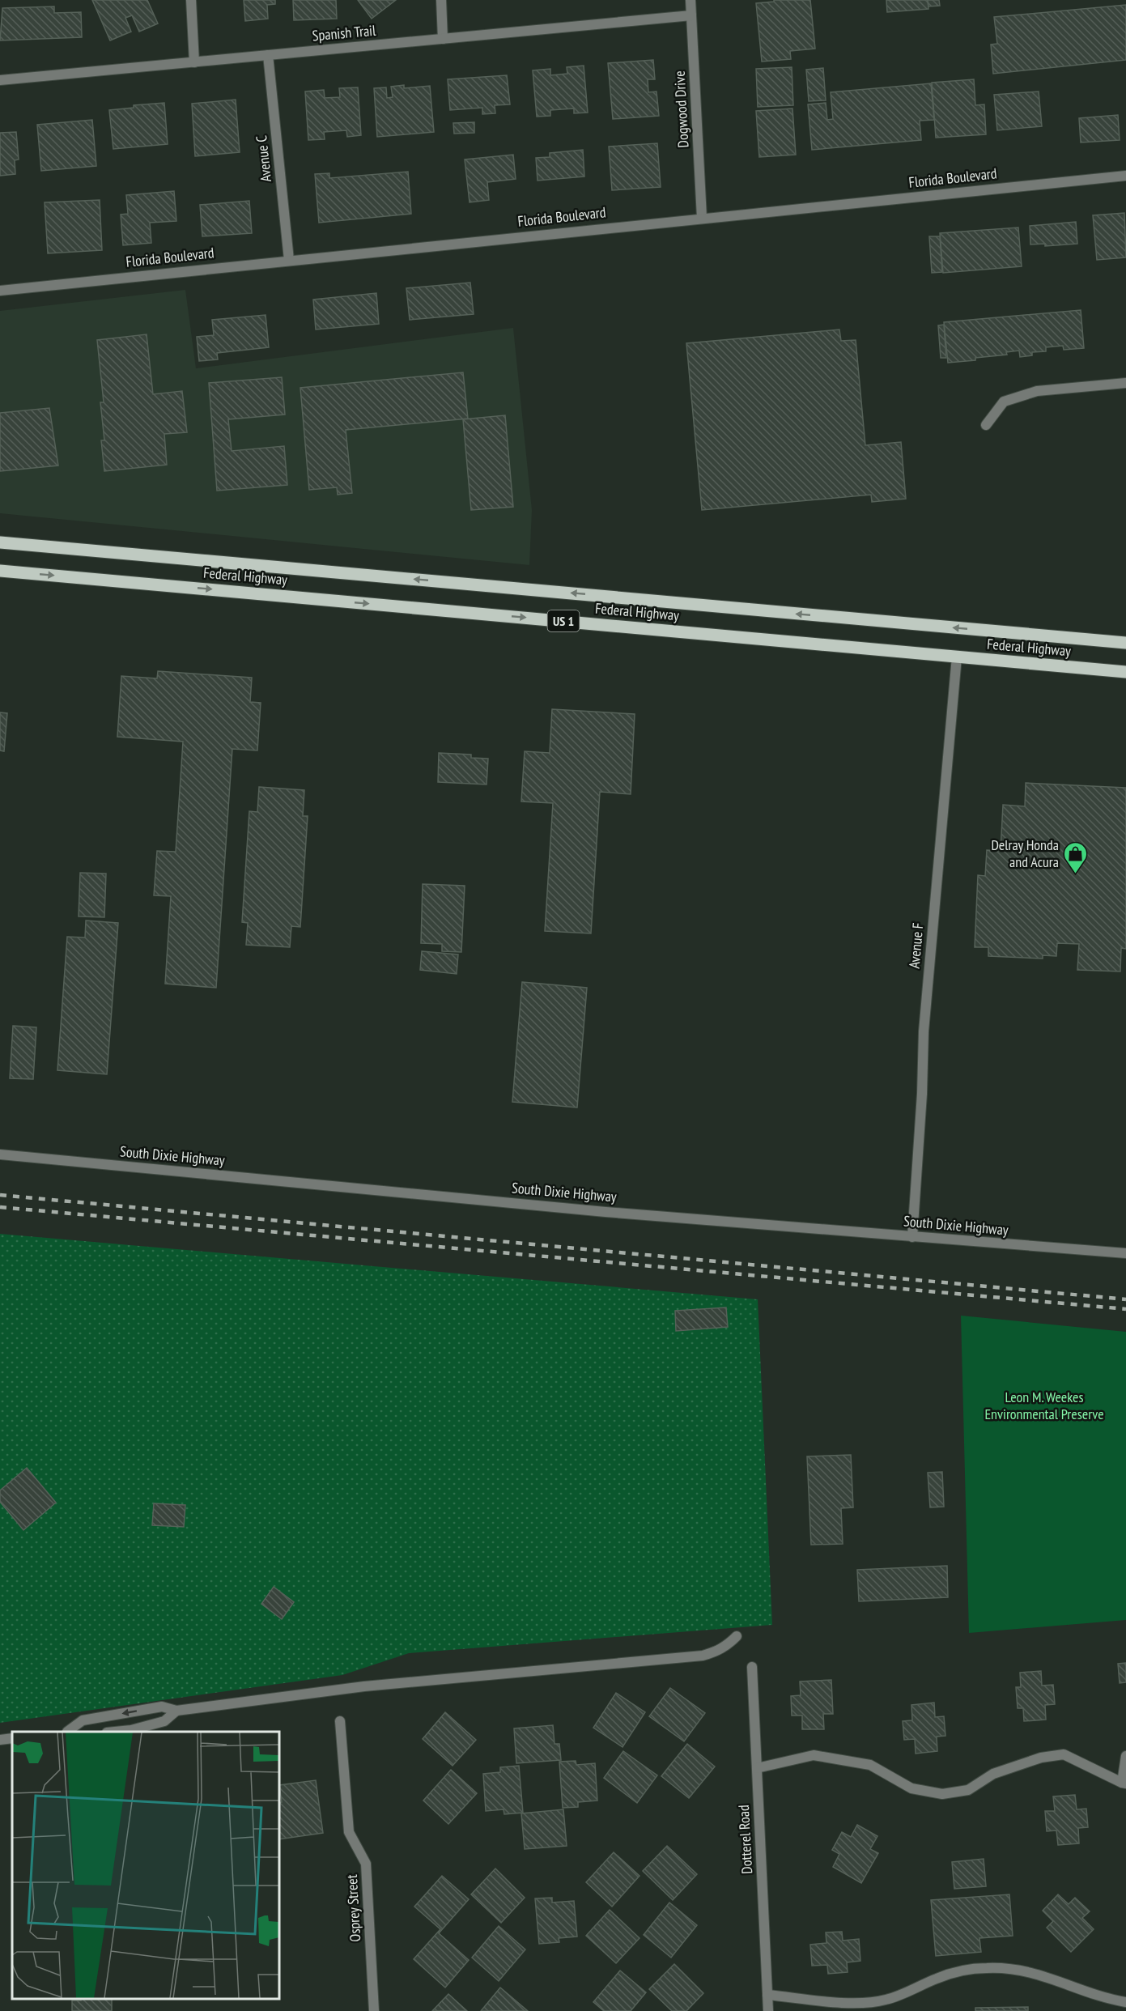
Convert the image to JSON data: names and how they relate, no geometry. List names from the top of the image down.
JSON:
{
  "streets": {
    "main road": ["Federal Highway", "US 1"],
    "street": [
      "Spanish Trail",
      "Dogwood Drive",
      "Avenue C",
      "Florida Boulevard",
      "Avenue F",
      "South Dixie Highway",
      "Dotterel Road",
      "Osprey Street"
    ]
  },
  "crossings": [
    ["Spanish Trail", "Dogwood Drive"],
    ["Spanish Trail", "Avenue C"],
    ["Dogwood Drive", "Florida Boulevard"],
    ["Avenue C", "Florida Boulevard"],
    ["Federal Highway", "Avenue F"],
    ["Avenue F", "South Dixie Highway"]
  ],
  "parks": ["Leon M. Weekes Environmental Preserve"],
  "places": {
    "shop": ["Delray Honda and Acura"]
  }
}
